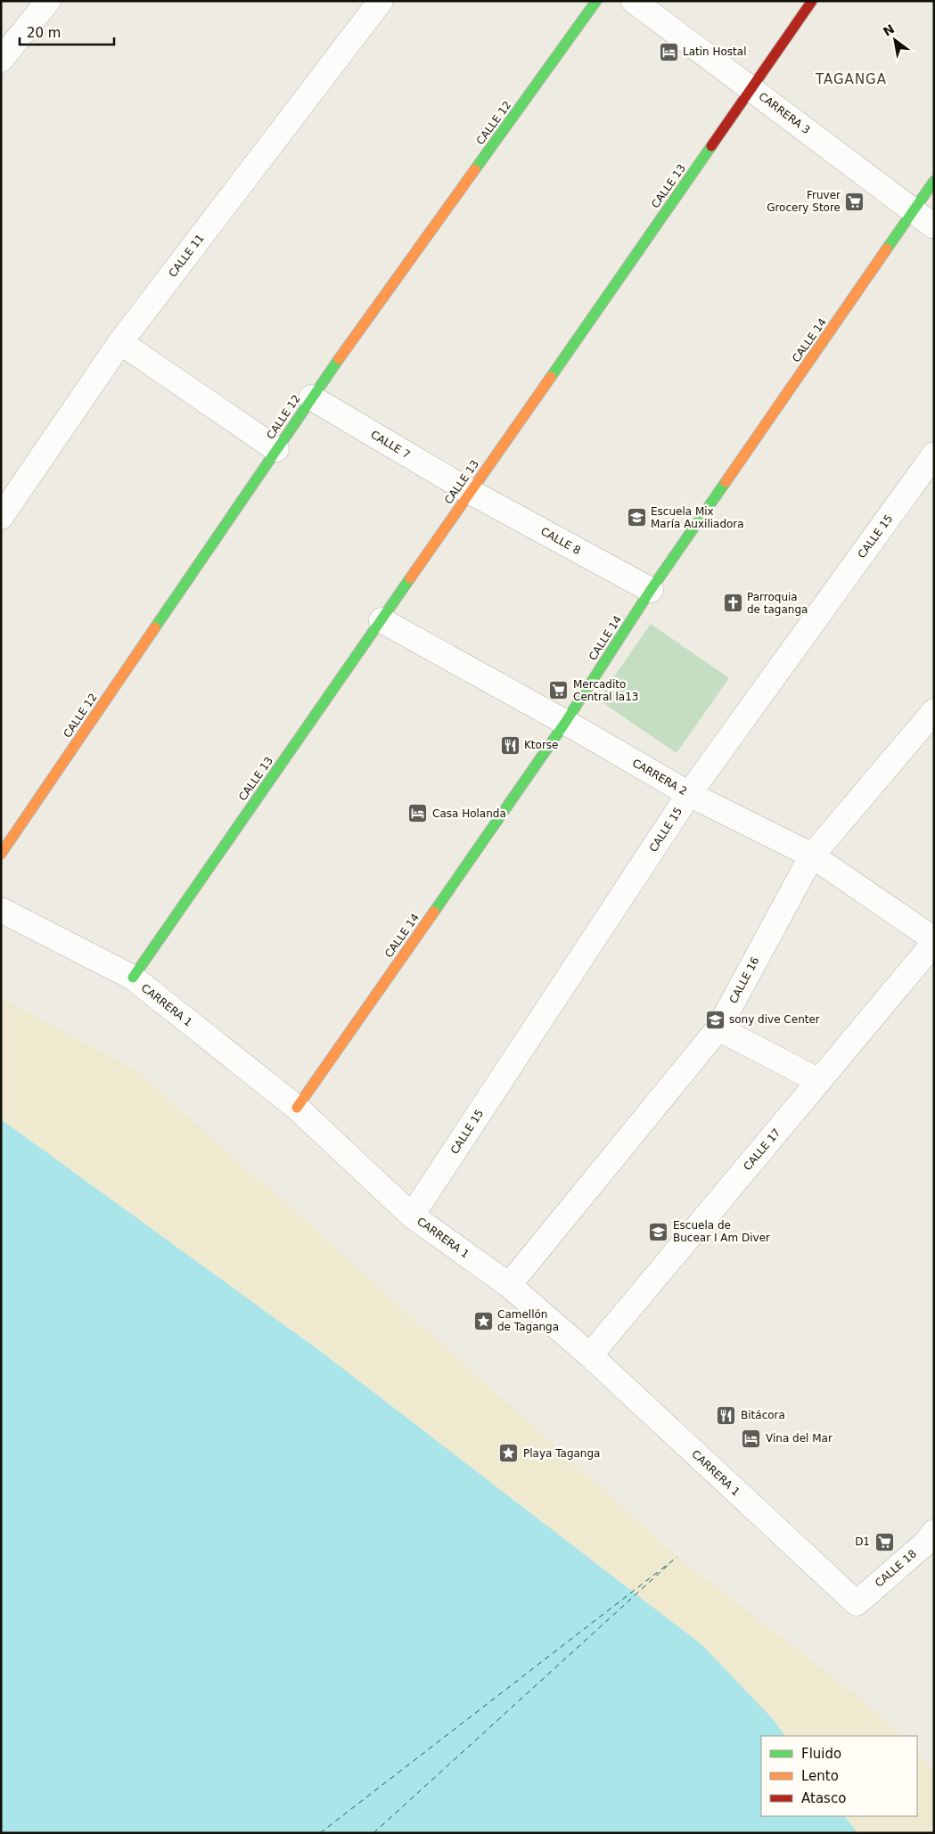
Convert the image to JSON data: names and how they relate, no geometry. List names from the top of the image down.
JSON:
{
  "streets": {
    "street": [
      "CARRERA 3",
      "CALLE 12",
      "CALLE 13",
      "CALLE 11",
      "CALLE 14",
      "CALLE 7",
      "CALLE 15",
      "CALLE 8",
      "CARRERA 2",
      "CALLE 16",
      "CARRERA 1",
      "CALLE 17",
      "CALLE 18"
    ]
  },
  "crossings": [
    ["CARRERA 3", "CALLE 13"],
    ["CARRERA 3", "CALLE 14"],
    ["CALLE 12", "CALLE 7"],
    ["CALLE 13", "CALLE 7"],
    ["CALLE 13", "CALLE 8"],
    ["CALLE 13", "CARRERA 2"],
    ["CALLE 13", "CARRERA 1"],
    ["CALLE 14", "CALLE 8"],
    ["CALLE 14", "CARRERA 2"],
    ["CALLE 14", "CARRERA 1"],
    ["CALLE 7", "CALLE 8"],
    ["CALLE 15", "CARRERA 2"],
    ["CALLE 15", "CARRERA 1"],
    ["CARRERA 2", "CALLE 16"],
    ["CALLE 16", "CARRERA 1"],
    ["CARRERA 1", "CALLE 17"],
    ["CARRERA 1", "CALLE 18"]
  ],
  "districts": ["TAGANGA"],
  "places": {
    "hotel": ["Latin Hostal", "Casa Holanda", "Vina del Mar"],
    "supermarket": ["Fruver Grocery Store", "Mercadito Central la13", "D1"],
    "school or university": ["Escuela Mix María Auxiliadora", "sony dive Center", "Escuela de Bucear I Am Diver"],
    "church": ["Parroquia de taganga"],
    "restaurant": ["Ktorse", "Bitácora"],
    "place": ["Camellón de Taganga", "Playa Taganga"]
  },
  "legend": ["Fluido", "Lento", "Atasco"],
  "scale_bar": "20 m",
  "north": "top left"
}
